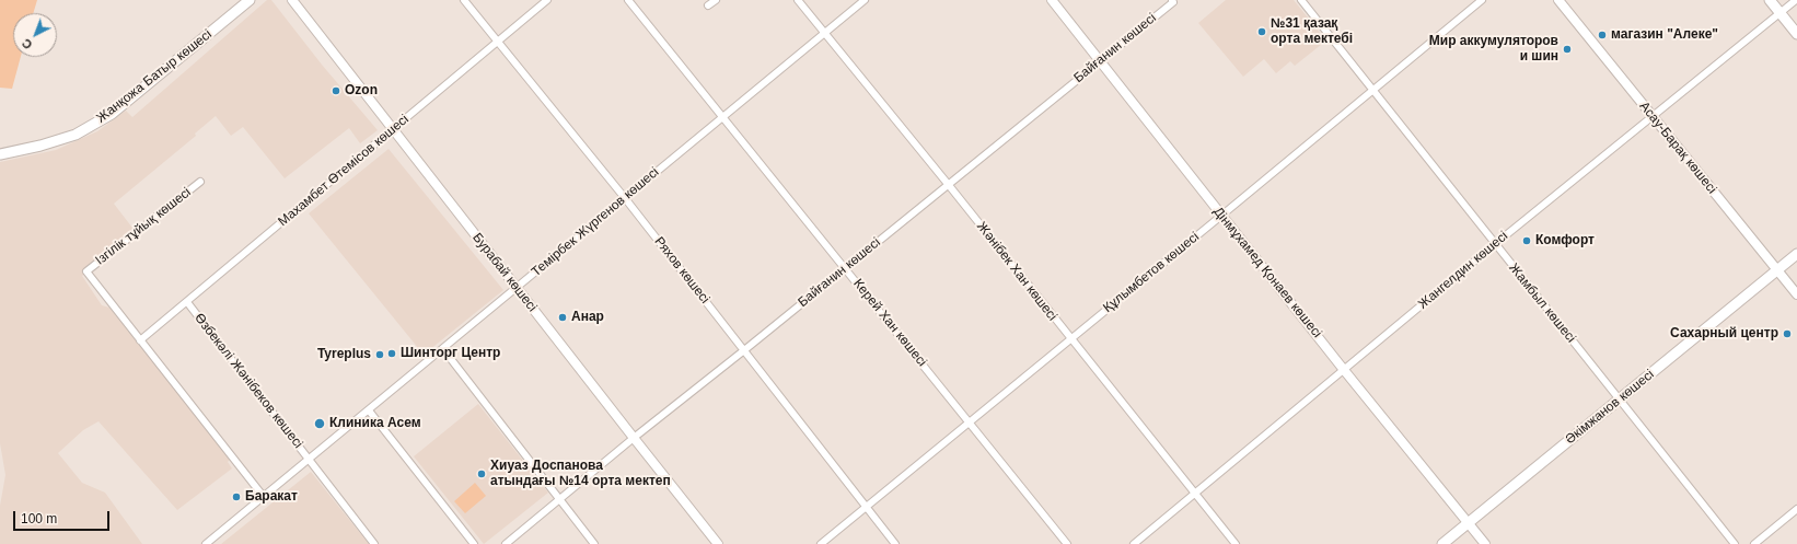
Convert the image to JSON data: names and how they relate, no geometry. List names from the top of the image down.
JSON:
{
  "streets": {
    "main road": ["Жанқожа Батыр көшесі", "Әкімжанов көшесі"],
    "street": [
      "Байғанин көшесі",
      "Асау-Барақ көшесі",
      "Махамбет Өтемісов көшесі",
      "Темірбек Жүргенов көшесі",
      "Ізгілік тұйық көшесі",
      "Ряхов көшесі",
      "Жангелдин көшесі",
      "Жәнібек Хан көшесі",
      "Бурабай көшесі",
      "Құлымбетов көшесі",
      "Дінмұхамед Қонаев көшесі",
      "Жамбыл көшесі",
      "Керей Хан көшесі",
      "Өзбекәлі Жәнібеков көшесі"
    ]
  },
  "crossings": [
    ["Байғанин көшесі", "Ряхов көшесі"],
    ["Байғанин көшесі", "Жәнібек Хан көшесі"],
    ["Байғанин көшесі", "Бурабай көшесі"],
    ["Байғанин көшесі", "Дінмұхамед Қонаев көшесі"],
    ["Байғанин көшесі", "Керей Хан көшесі"],
    ["Асау-Барақ көшесі", "Жангелдин көшесі"],
    ["Асау-Барақ көшесі", "Әкімжанов көшесі"],
    ["Махамбет Өтемісов көшесі", "Ізгілік тұйық көшесі"],
    ["Махамбет Өтемісов көшесі", "Ряхов көшесі"],
    ["Махамбет Өтемісов көшесі", "Бурабай көшесі"],
    ["Махамбет Өтемісов көшесі", "Өзбекәлі Жәнібеков көшесі"],
    ["Темірбек Жүргенов көшесі", "Ряхов көшесі"],
    ["Темірбек Жүргенов көшесі", "Жәнібек Хан көшесі"],
    ["Темірбек Жүргенов көшесі", "Бурабай көшесі"],
    ["Темірбек Жүргенов көшесі", "Керей Хан көшесі"],
    ["Темірбек Жүргенов көшесі", "Өзбекәлі Жәнібеков көшесі"],
    ["Ряхов көшесі", "Құлымбетов көшесі"],
    ["Жангелдин көшесі", "Жәнібек Хан көшесі"],
    ["Жангелдин көшесі", "Дінмұхамед Қонаев көшесі"],
    ["Жангелдин көшесі", "Жамбыл көшесі"],
    ["Жәнібек Хан көшесі", "Құлымбетов көшесі"],
    ["Құлымбетов көшесі", "Дінмұхамед Қонаев көшесі"],
    ["Құлымбетов көшесі", "Жамбыл көшесі"],
    ["Құлымбетов көшесі", "Керей Хан көшесі"],
    ["Дінмұхамед Қонаев көшесі", "Әкімжанов көшесі"],
    ["Жамбыл көшесі", "Әкімжанов көшесі"]
  ],
  "places": [
    "№31 қазақ орта мектебі",
    "магазин \"Алеке\"",
    "Мир аккумуляторов и шин",
    "Ozon",
    "Комфорт",
    "Анар",
    "Сахарный центр",
    "Шинторг Центр",
    "Tyreplus",
    "Клиника Асем",
    "Хиуаз Доспанова атындағы №14 орта мектеп",
    "Баракат"
  ],
  "scale_bar": "100 m",
  "north": "bottom left"
}
